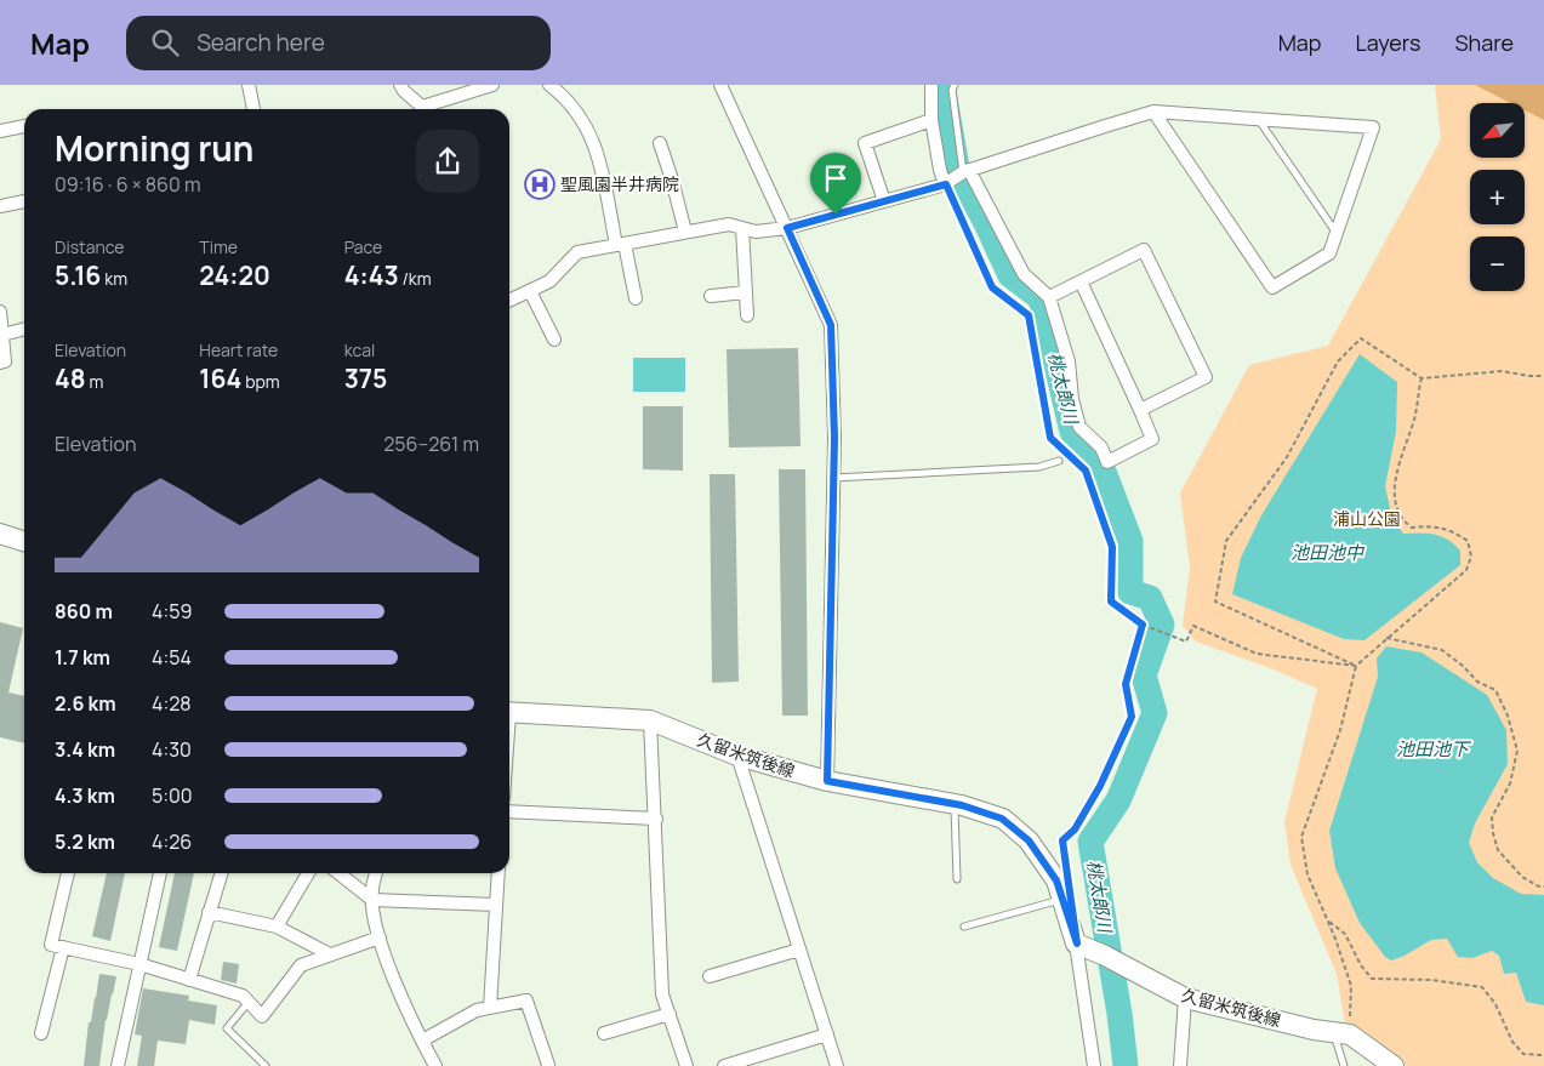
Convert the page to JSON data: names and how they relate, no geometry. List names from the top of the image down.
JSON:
{
  "streets": {
    "main road": ["久留米筑後線"]
  },
  "water": ["桃太郎川", "池田池中", "池田池下"],
  "parks": ["浦山公園"],
  "places": {
    "hospital": ["聖風園半井病院"]
  },
  "north": "bottom left",
  "page": {
    "header": "Map",
    "search": "Search here",
    "nav": ["Map", "Layers", "Share"],
    "map_buttons": ["+", "−"],
    "heading": ["Morning run", "09:16 · 6 × 860 m"],
    "stats": [
      ["Distance", "5.16 km"],
      ["Time", "24:20"],
      ["Pace", "4:43 /km"],
      ["Elevation", "48 m"],
      ["Heart rate", "164 bpm"],
      ["kcal", "375"]
    ],
    "chart": ["Elevation", "256–261 m"],
    "list": [
      {
        "name": "860 m",
        "note": "4:59"
      },
      {
        "name": "1.7 km",
        "note": "4:54"
      },
      {
        "name": "2.6 km",
        "note": "4:28"
      },
      {
        "name": "3.4 km",
        "note": "4:30"
      },
      {
        "name": "4.3 km",
        "note": "5:00"
      },
      {
        "name": "5.2 km",
        "note": "4:26"
      }
    ]
  }
}
